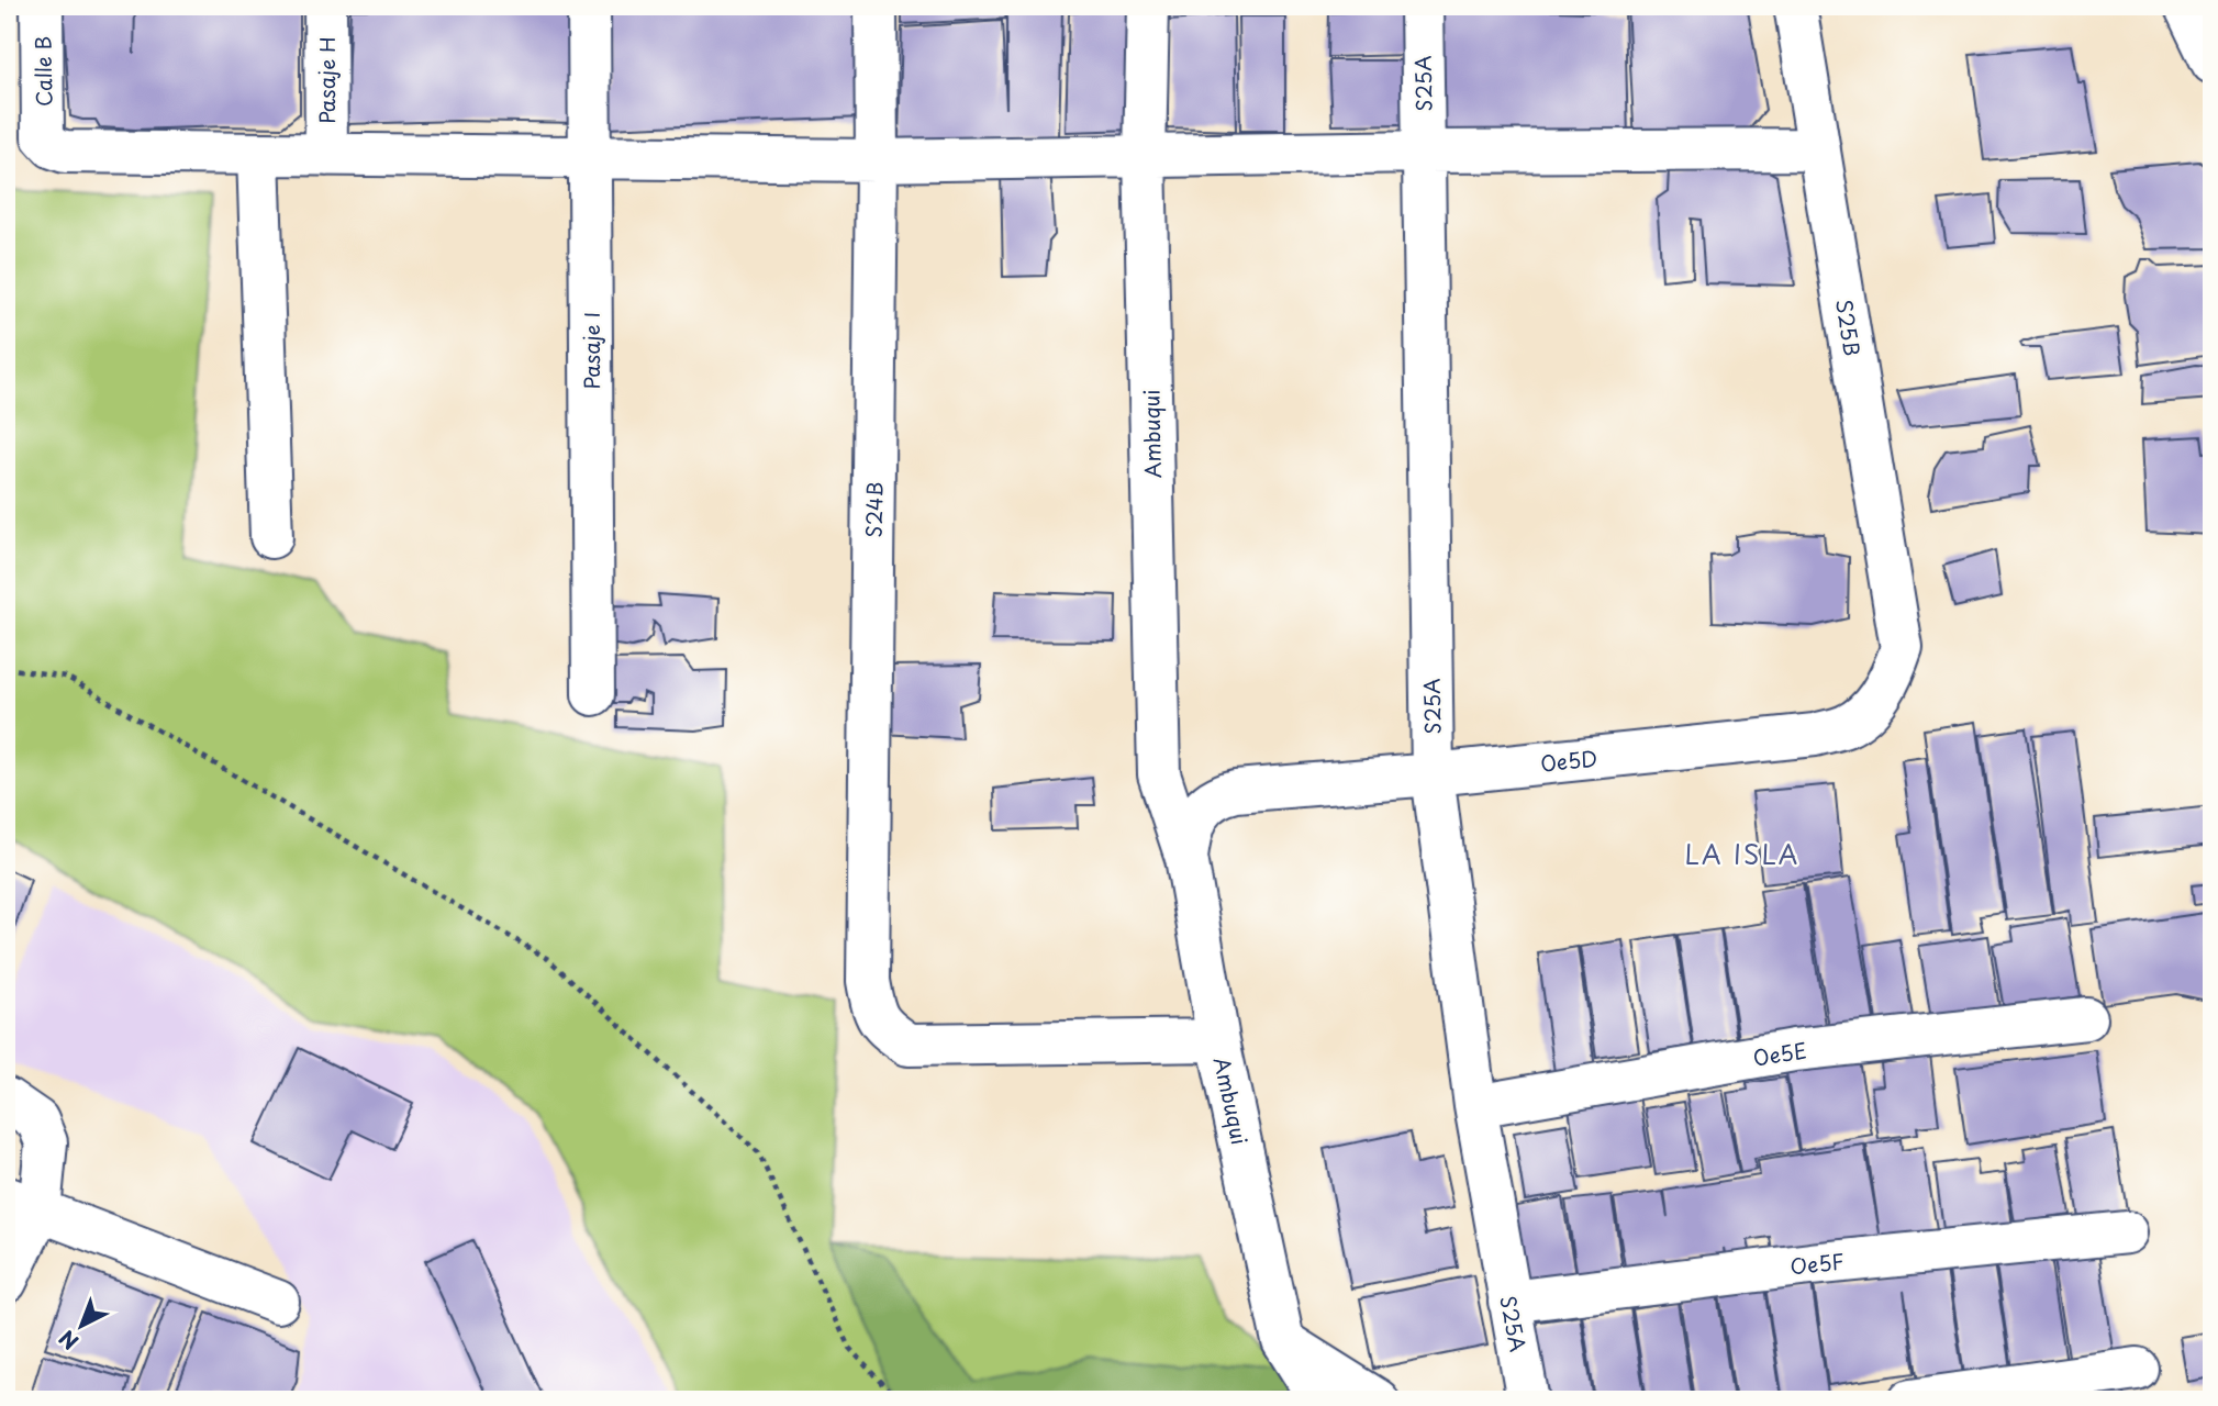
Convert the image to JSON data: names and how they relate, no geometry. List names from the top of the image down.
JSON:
{
  "streets": {
    "street": [
      "Calle B",
      "Pasaje H",
      "S25A",
      "S25B",
      "Pasaje I",
      "Ambuqui",
      "S24B",
      "Oe5D",
      "Oe5E",
      "Oe5F"
    ]
  },
  "crossings": [
    ["S25A", "Oe5D"],
    ["S25A", "Oe5E"],
    ["S25A", "Oe5F"],
    ["S25B", "Oe5D"],
    ["Ambuqui", "S24B"],
    ["Ambuqui", "Oe5D"]
  ],
  "districts": ["LA ISLA"],
  "north": "bottom left"
}
